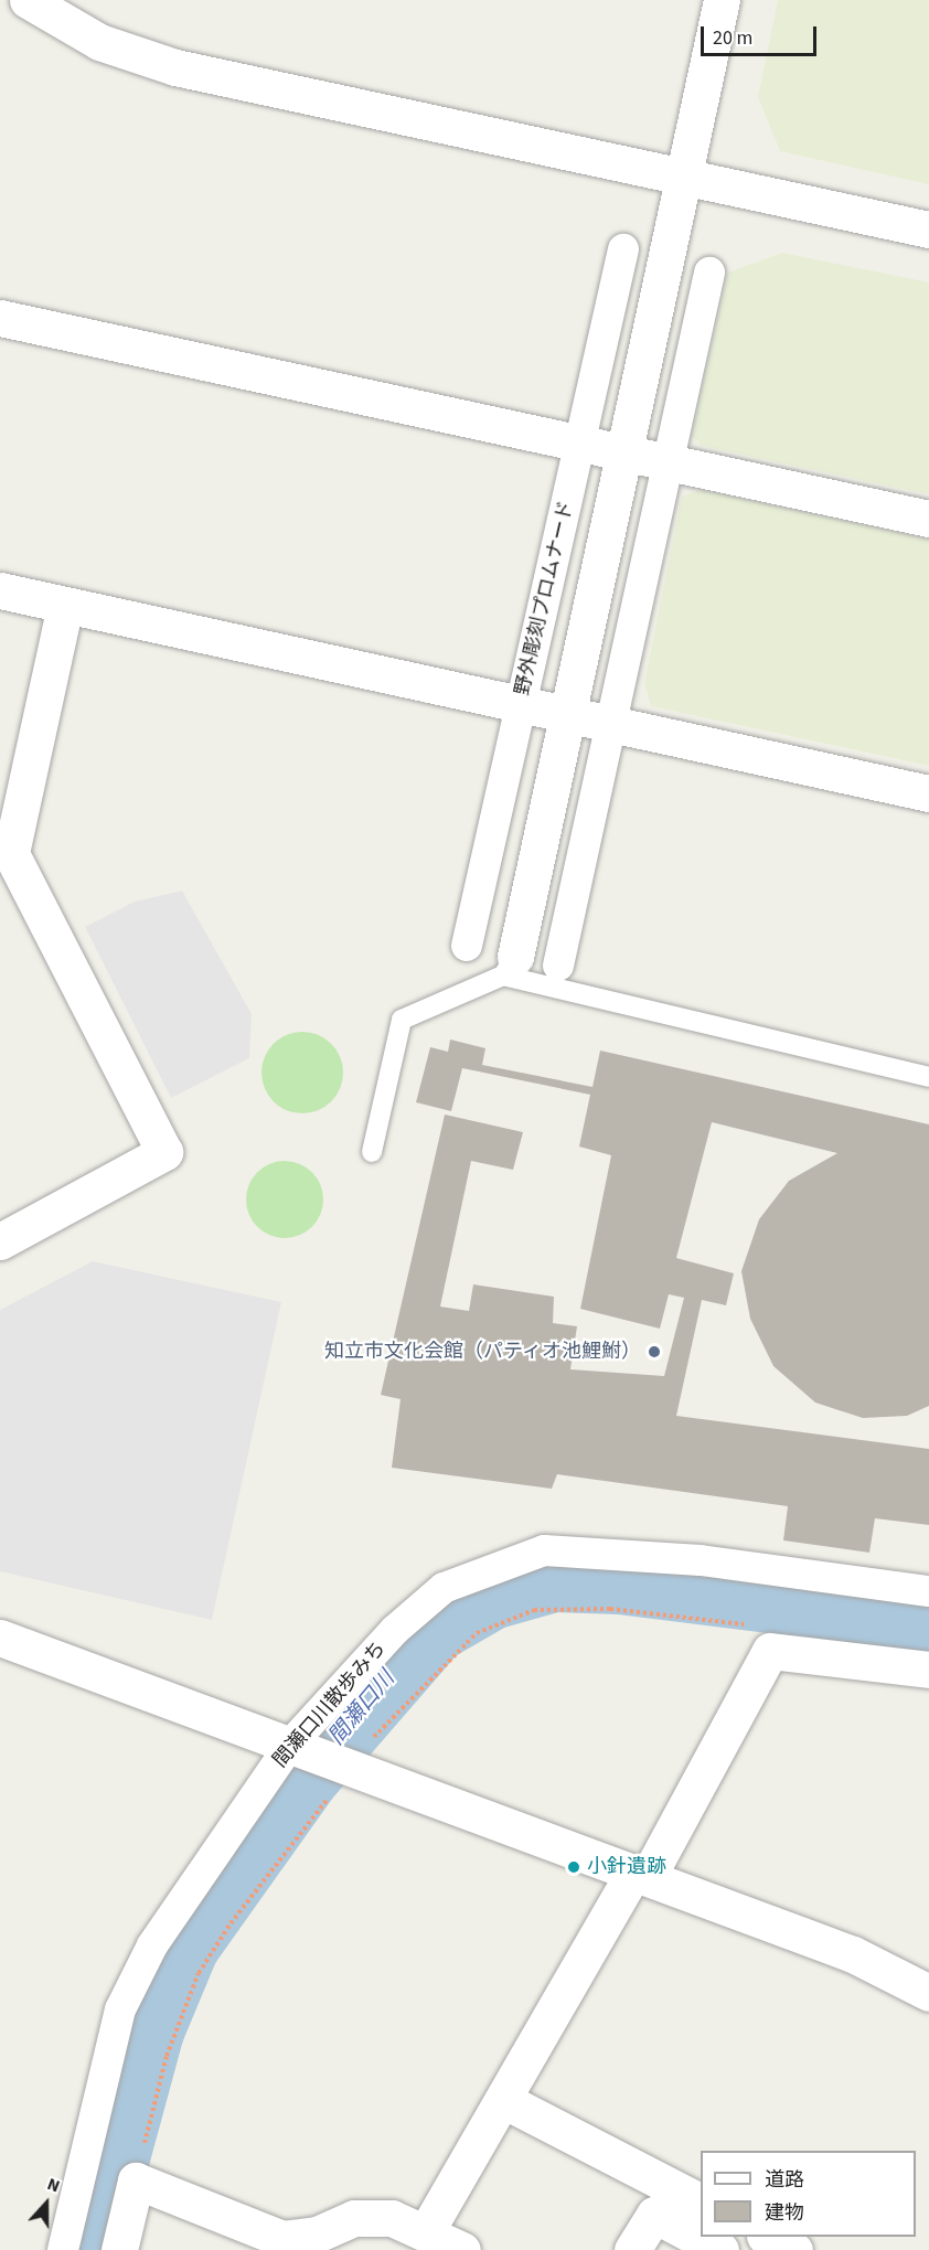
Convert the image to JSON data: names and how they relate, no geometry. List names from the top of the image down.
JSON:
{
  "streets": {
    "street": ["野外彫刻プロムナード", "間瀬口川散歩みち"]
  },
  "water": ["間瀬口川"],
  "places": ["知立市文化会館（パティオ池鯉鮒）", "小針遺跡"],
  "legend": ["道路", "建物"],
  "scale_bar": "20 m",
  "north": "top"
}
